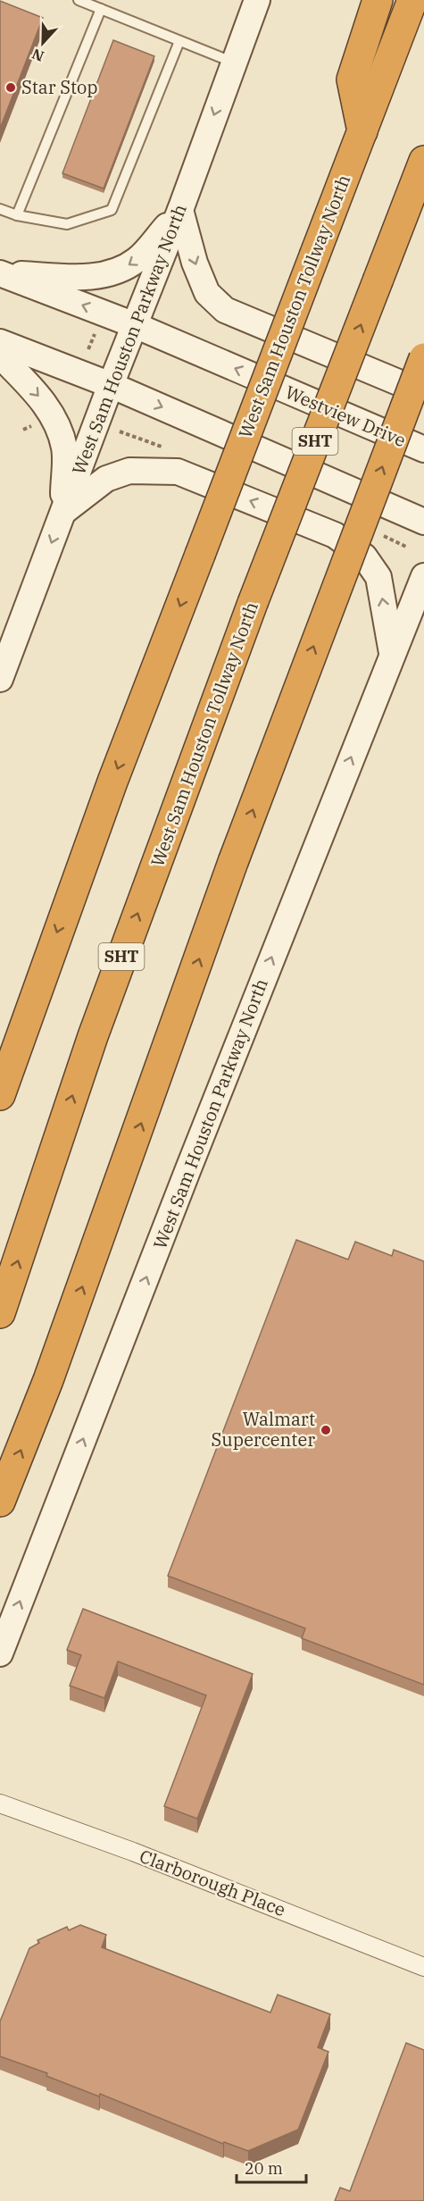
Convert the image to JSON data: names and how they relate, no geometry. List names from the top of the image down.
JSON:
{
  "streets": {
    "highway": ["West Sam Houston Tollway North", "SHT"],
    "main road": ["West Sam Houston Parkway North", "Westview Drive"],
    "street": ["Clarborough Place"]
  },
  "crossings": [
    ["West Sam Houston Parkway North", "Westview Drive"]
  ],
  "places": ["Star Stop", "Walmart Supercenter"],
  "scale_bar": "20 m",
  "north": "bottom"
}
